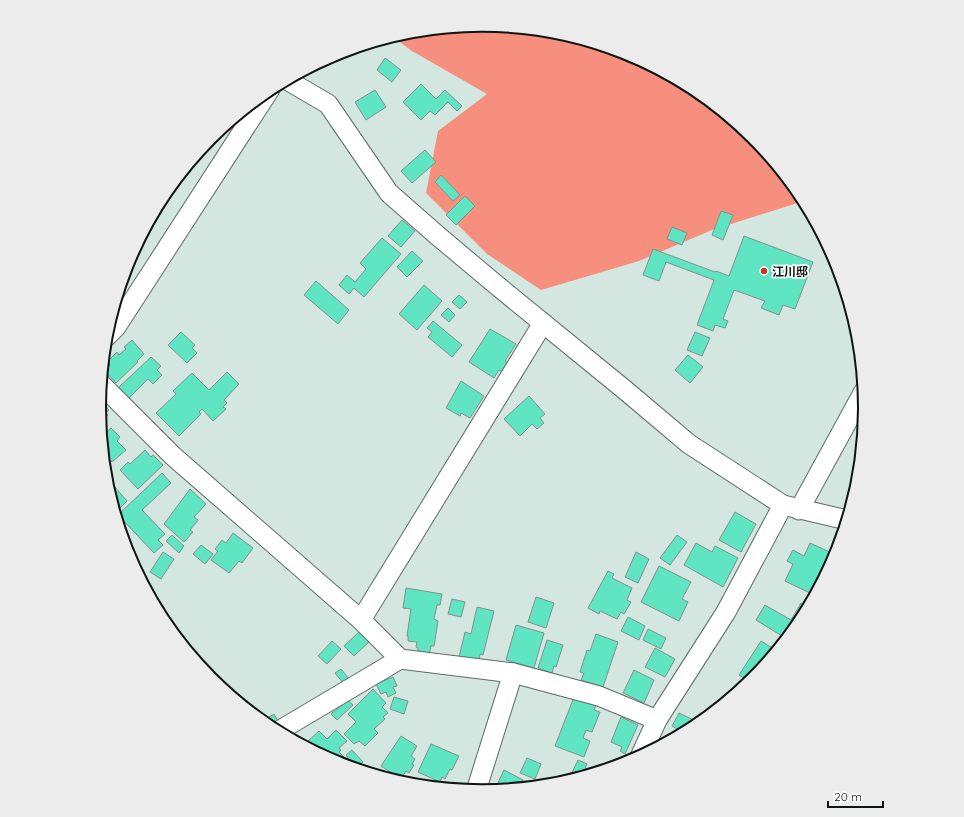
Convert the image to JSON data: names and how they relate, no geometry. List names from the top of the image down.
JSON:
{
  "places": ["江川邸"],
  "scale_bar": "20 m"
}
